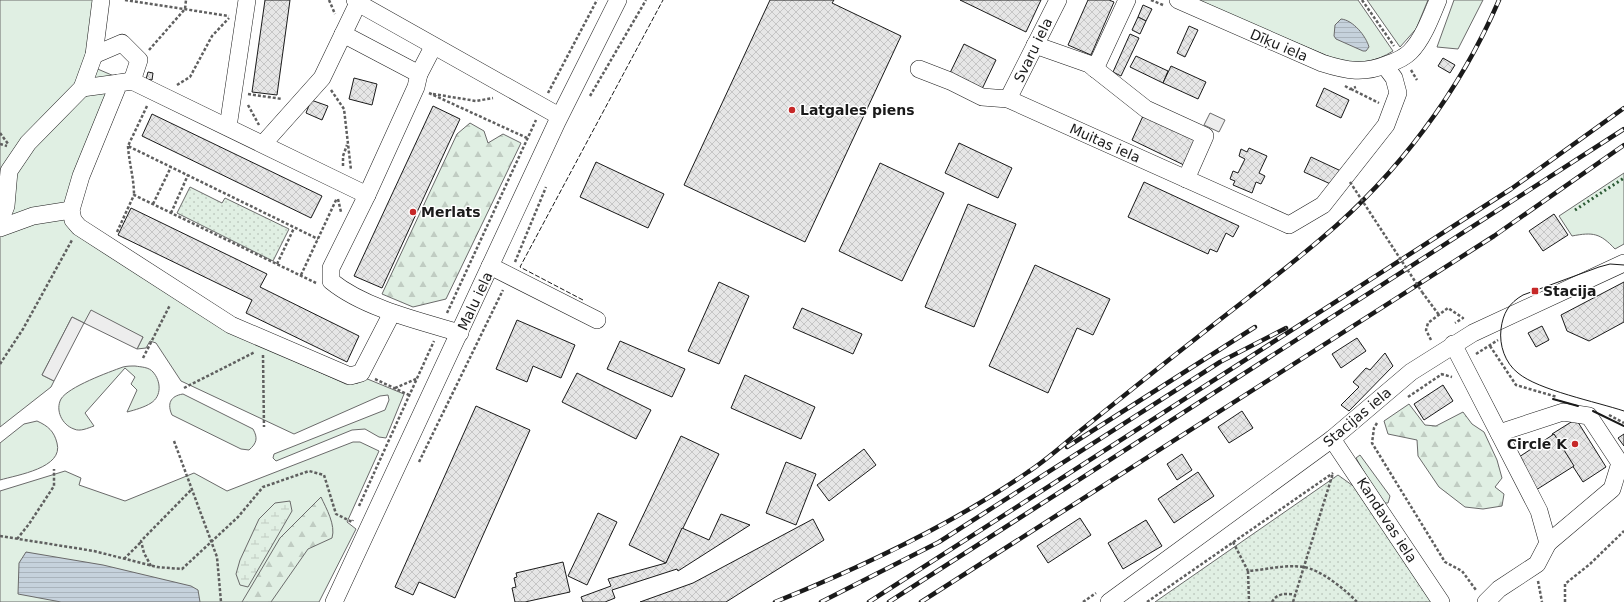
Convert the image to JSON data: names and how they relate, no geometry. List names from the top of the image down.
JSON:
{
  "streets": {
    "street": [
      "Dīķu iela",
      "Svaru iela",
      "Muitas iela",
      "Malu iela",
      "Stacijas iela",
      "Kandavas iela"
    ]
  },
  "crossings": [
    ["Dīķu iela", "Muitas iela"],
    ["Svaru iela", "Muitas iela"],
    ["Stacijas iela", "Kandavas iela"]
  ],
  "places": {
    "other": ["Latgales piens", "Merlats", "Circle K"],
    "transit": ["Stacija"]
  }
}
